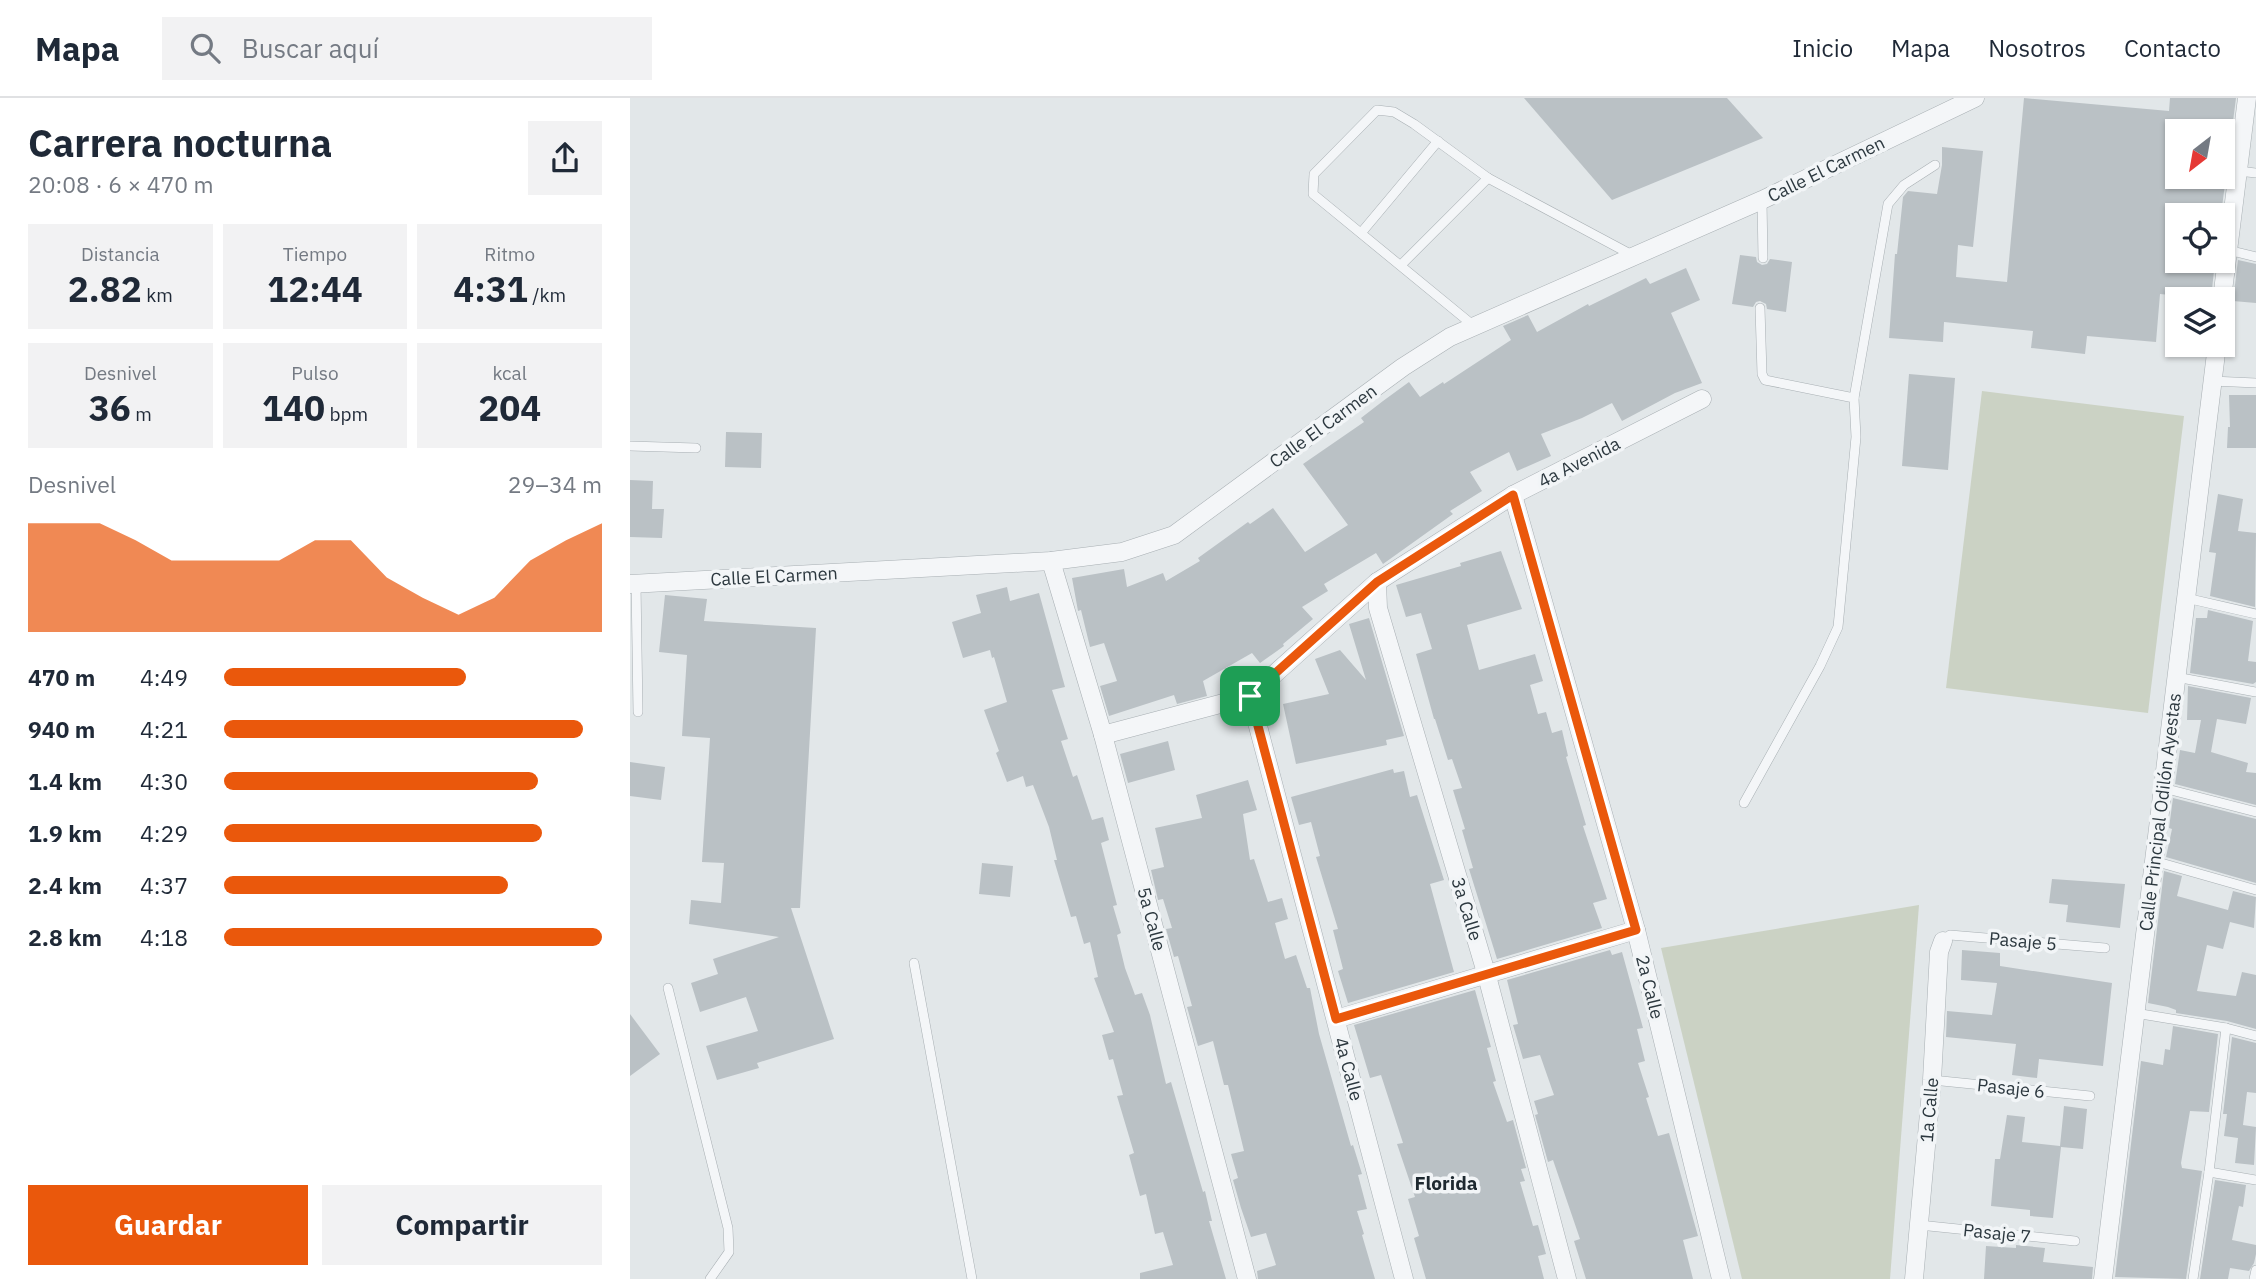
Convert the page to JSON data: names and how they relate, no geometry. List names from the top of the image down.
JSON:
{
  "streets": {
    "street": [
      "Calle El Carmen",
      "4a Avenida",
      "Calle Principal Odilón Ayestas",
      "3a Calle",
      "5a Calle",
      "2a Calle",
      "4a Calle",
      "1a Calle"
    ],
    "lane": ["Pasaje 5", "Pasaje 6", "Pasaje 7"]
  },
  "crossings": [
    ["Calle El Carmen", "5a Calle"],
    ["4a Avenida", "3a Calle"],
    ["4a Avenida", "5a Calle"],
    ["4a Avenida", "2a Calle"],
    ["4a Avenida", "4a Calle"],
    ["Pasaje 5", "1a Calle"],
    ["Pasaje 6", "1a Calle"],
    ["1a Calle", "Pasaje 7"]
  ],
  "districts": ["Florida"],
  "north": "bottom left",
  "page": {
    "header": "Mapa",
    "search": "Buscar aquí",
    "nav": [
      "Inicio",
      "Mapa",
      "Nosotros",
      "Contacto"
    ],
    "heading": ["Carrera nocturna", "20:08 · 6 × 470 m"],
    "stats": [
      ["Distancia", "2.82 km"],
      ["Tiempo", "12:44"],
      ["Ritmo", "4:31 /km"],
      ["Desnivel", "36 m"],
      ["Pulso", "140 bpm"],
      ["kcal", "204"]
    ],
    "chart": ["Desnivel", "29–34 m"],
    "list": [
      {
        "name": "470 m",
        "note": "4:49"
      },
      {
        "name": "940 m",
        "note": "4:21"
      },
      {
        "name": "1.4 km",
        "note": "4:30"
      },
      {
        "name": "1.9 km",
        "note": "4:29"
      },
      {
        "name": "2.4 km",
        "note": "4:37"
      },
      {
        "name": "2.8 km",
        "note": "4:18"
      }
    ],
    "buttons": ["Guardar", "Compartir"]
  }
}
